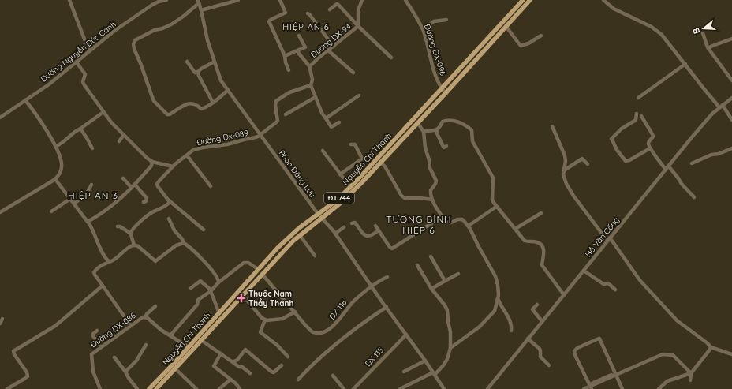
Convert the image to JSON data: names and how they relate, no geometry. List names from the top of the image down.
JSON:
{
  "streets": {
    "main road": ["Nguyễn Chí Thanh", "ĐT.744"],
    "street": [
      "Đường ĐX-94",
      "Đường ĐX-096",
      "Đường Nguyễn Đức Cảnh",
      "Đường Dx-089",
      "Phan Đăng Lưu",
      "Hồ Văn Cống",
      "ĐX 116",
      "Đường ĐX-086",
      "DX 115"
    ]
  },
  "crossings": [
    ["Đường ĐX-096", "Nguyễn Chí Thanh"],
    ["Đường Dx-089", "Phan Đăng Lưu"],
    ["Nguyễn Chí Thanh", "Phan Đăng Lưu"],
    ["Nguyễn Chí Thanh", "ĐX 116"],
    ["Nguyễn Chí Thanh", "Đường ĐX-086"],
    ["Phan Đăng Lưu", "ĐX 116"],
    ["Phan Đăng Lưu", "DX 115"]
  ],
  "districts": ["HIỆP AN 6", "HIỆP AN 3", "TƯƠNG BÌNH HIỆP 6"],
  "places": {
    "health": ["Thuốc Nam Thầy Thanh"]
  },
  "north": "left"
}
